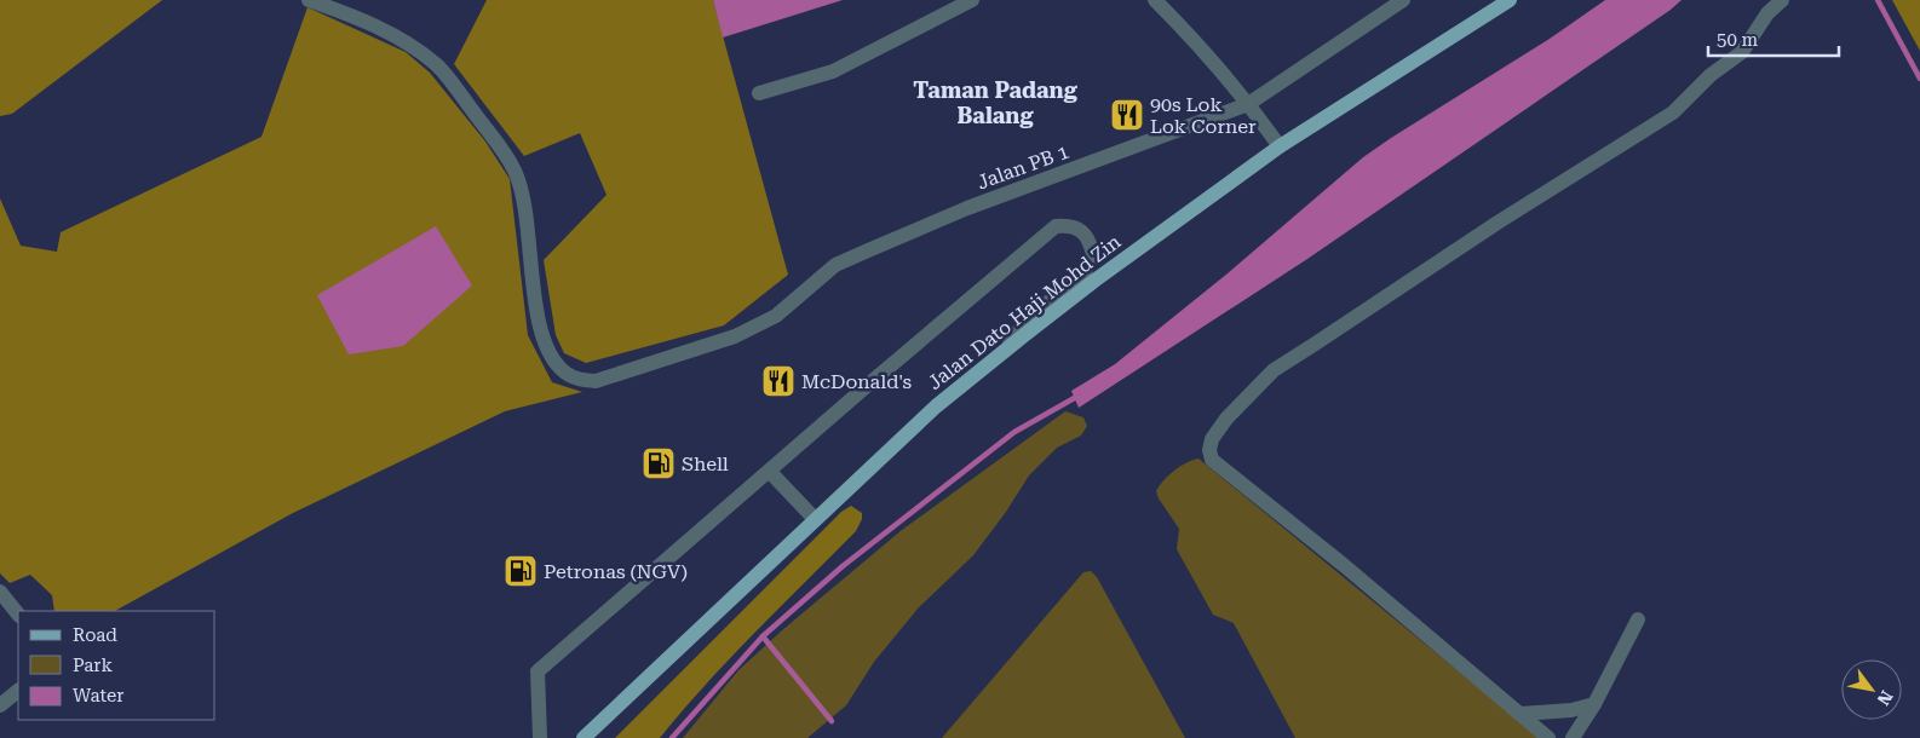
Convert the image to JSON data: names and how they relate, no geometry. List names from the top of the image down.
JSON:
{
  "streets": {
    "main road": ["Jalan Dato Haji Mohd Zin"],
    "street": ["Jalan PB 1"]
  },
  "districts": ["Taman Padang Balang"],
  "places": {
    "restaurant": ["90s Lok Lok Corner", "McDonald's"],
    "fuel station": ["Shell", "Petronas (NGV)"]
  },
  "legend": ["Road", "Park", "Water"],
  "scale_bar": "50 m",
  "north": "bottom right"
}
